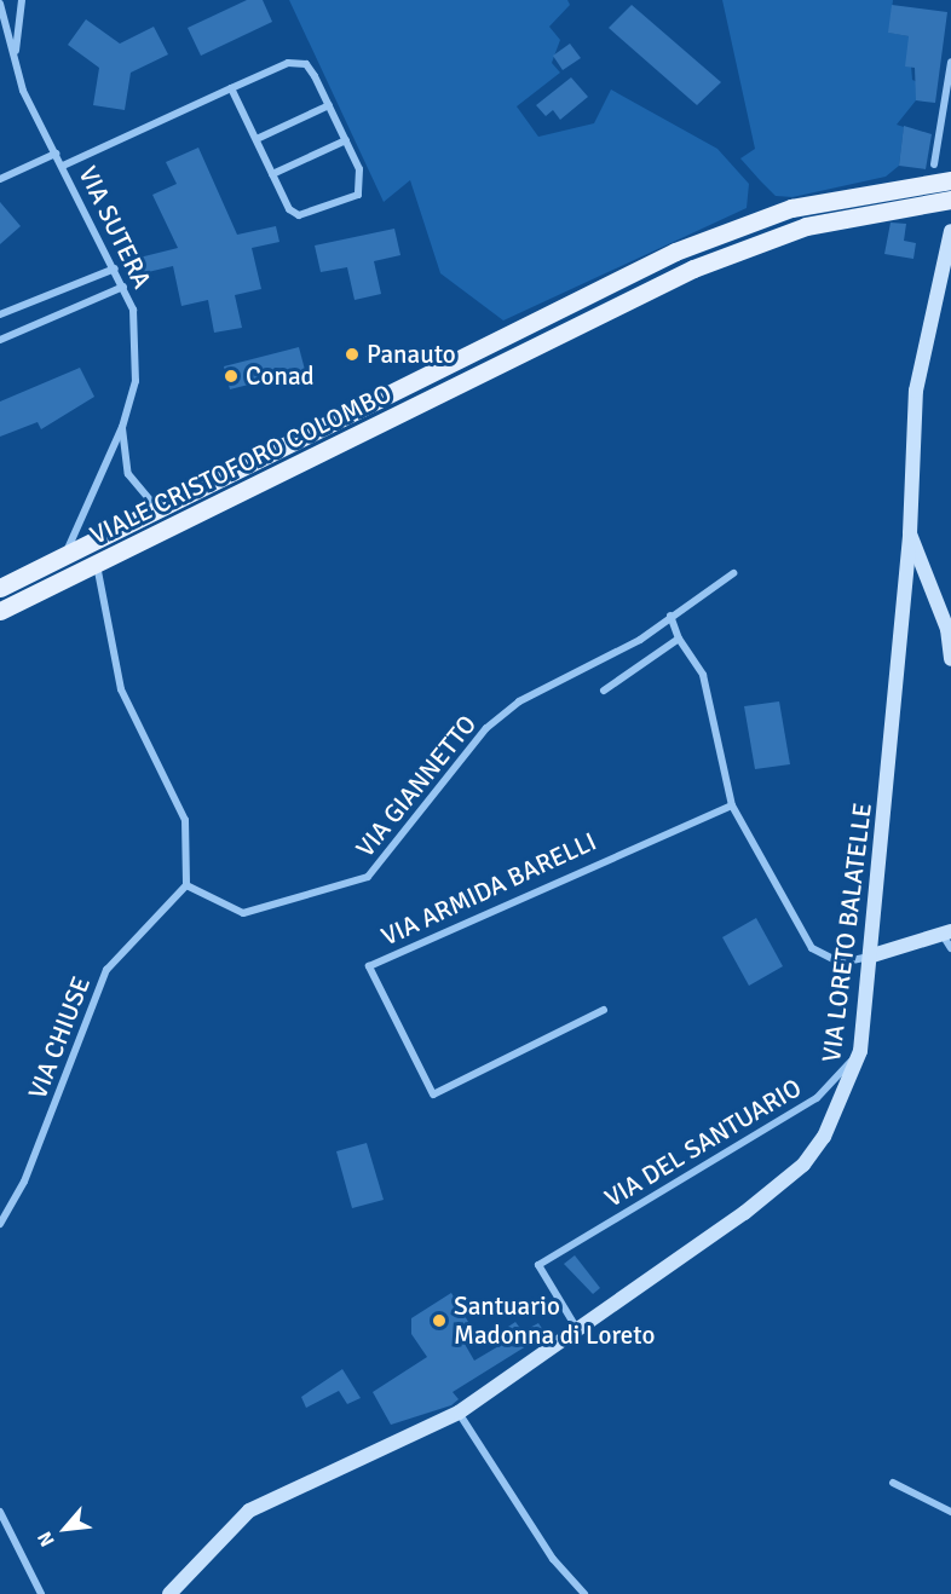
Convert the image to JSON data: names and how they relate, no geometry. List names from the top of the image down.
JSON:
{
  "streets": {
    "main road": ["VIALE CRISTOFORO COLOMBO"],
    "street": [
      "VIA SUTERA",
      "VIA GIANNETTO",
      "VIA ARMIDA BARELLI",
      "VIA LORETO BALATELLE",
      "VIA CHIUSE",
      "VIA DEL SANTUARIO"
    ]
  },
  "crossings": [
    ["VIA SUTERA", "VIALE CRISTOFORO COLOMBO"],
    ["VIA GIANNETTO", "VIA CHIUSE"],
    ["VIA LORETO BALATELLE", "VIA DEL SANTUARIO"]
  ],
  "places": ["Panauto", "Conad", "Santuario Madonna di Loreto"],
  "north": "bottom left"
}
